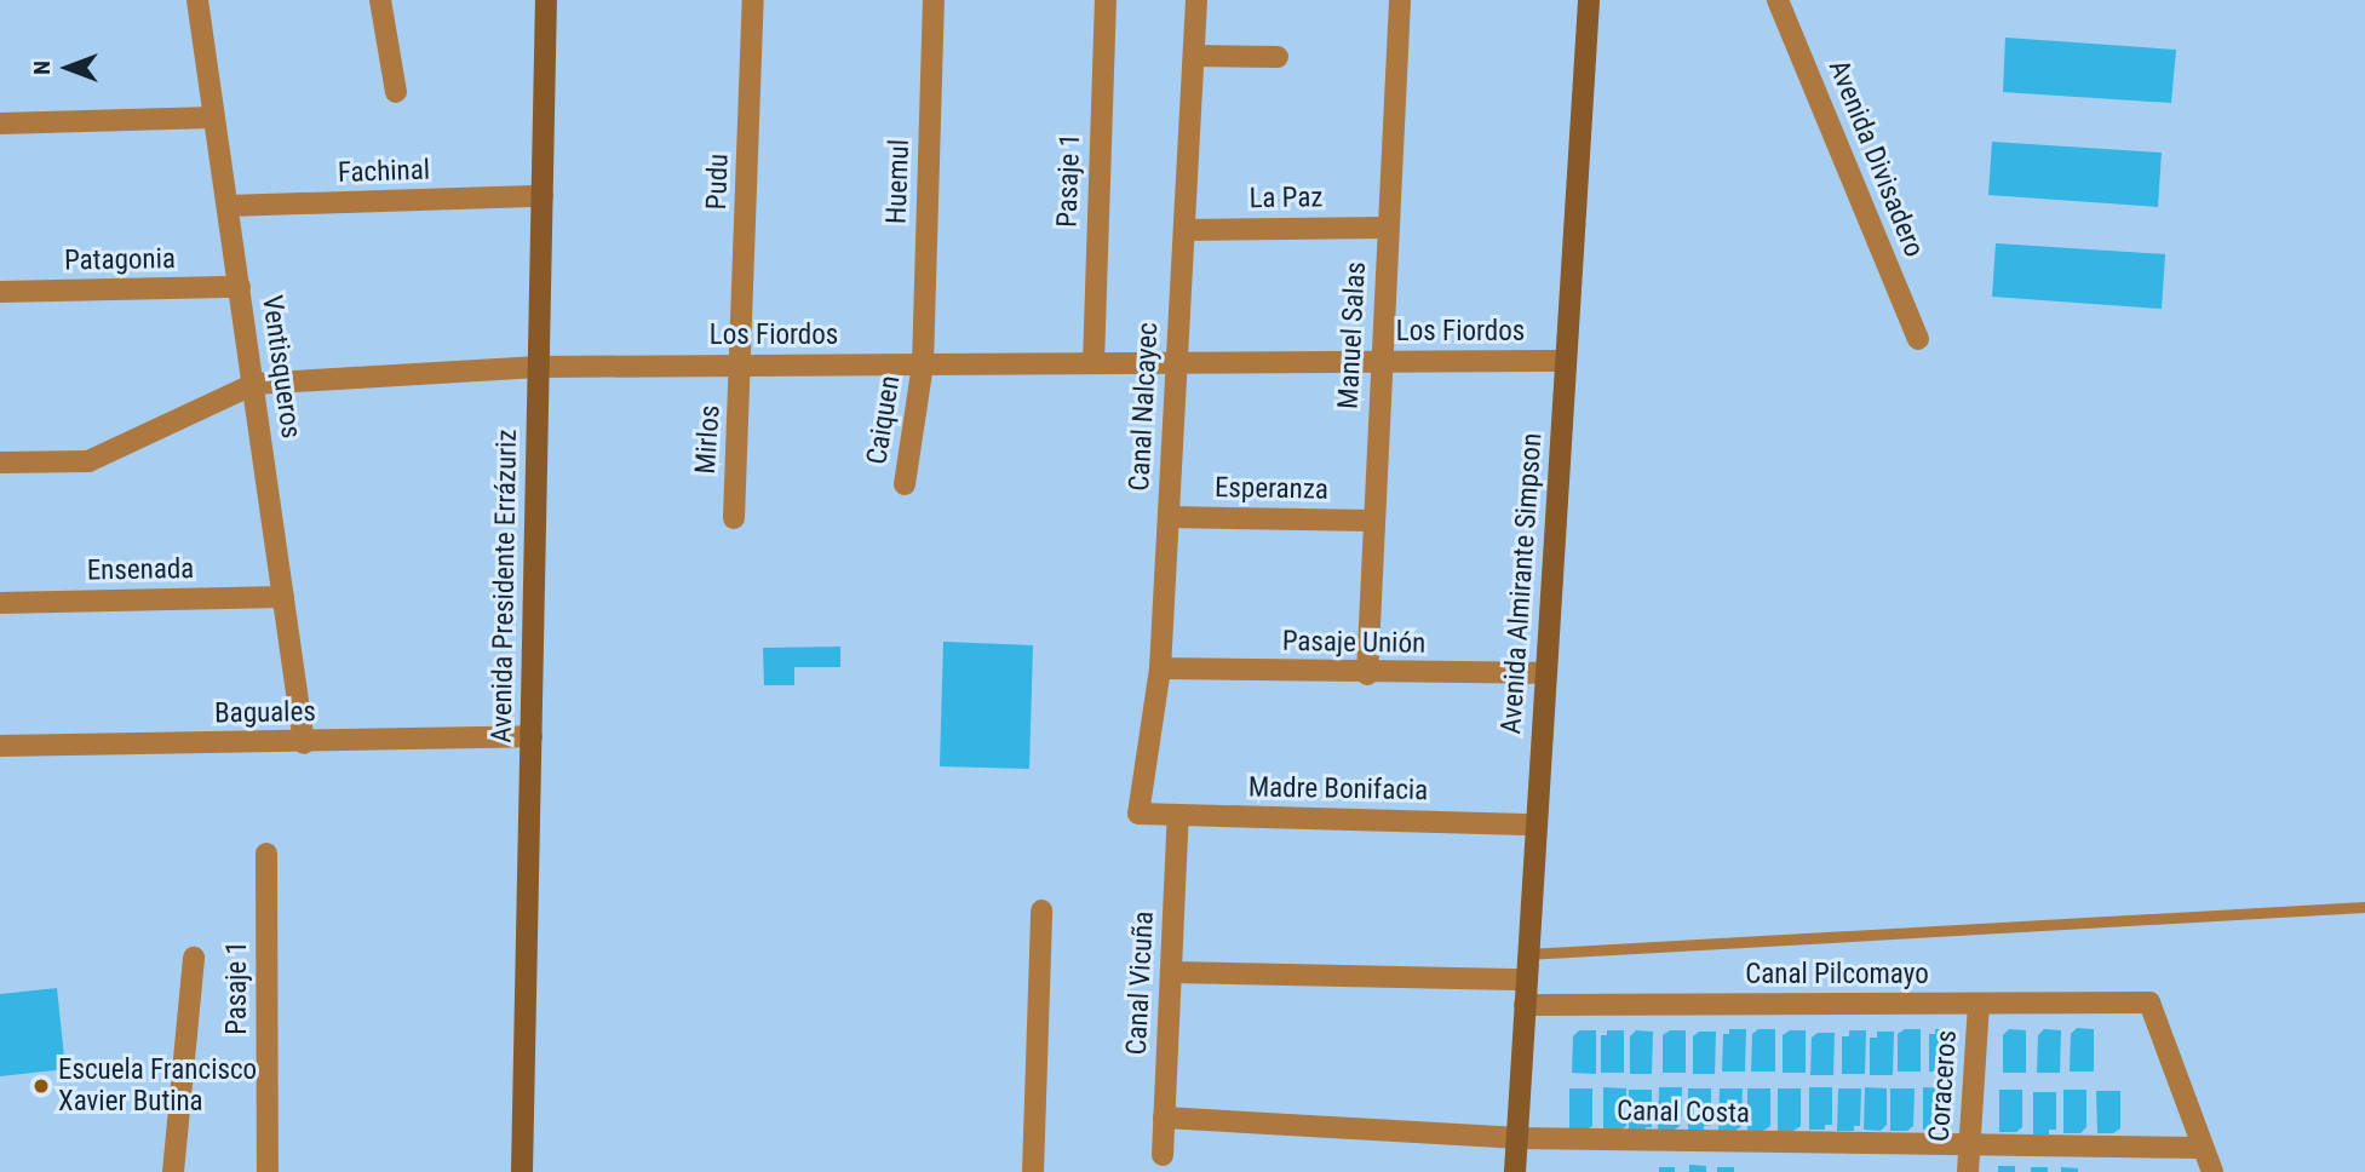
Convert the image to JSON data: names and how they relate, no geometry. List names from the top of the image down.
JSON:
{
  "streets": {
    "street": [
      "Avenida Divisadero",
      "Fachinal",
      "Pasaje 1",
      "Pudu",
      "Huemul",
      "La Paz",
      "Patagonia",
      "Los Fiordos",
      "Manuel Salas",
      "Ventisqueros",
      "Canal Nalcayec",
      "Caiquen",
      "Mirlos",
      "Esperanza",
      "Ensenada",
      "Avenida Almirante Simpson",
      "Avenida Presidente Errázuriz",
      "Pasaje Unión",
      "Baguales",
      "Madre Bonifacia",
      "Canal Pilcomayo",
      "Canal Vicuña",
      "Coraceros",
      "Canal Costa"
    ]
  },
  "crossings": [
    ["Fachinal", "Ventisqueros"],
    ["Fachinal", "Avenida Presidente Errázuriz"],
    ["Pasaje 1", "Los Fiordos"],
    ["Pudu", "Los Fiordos"],
    ["Pudu", "Mirlos"],
    ["Huemul", "Los Fiordos"],
    ["Huemul", "Caiquen"],
    ["La Paz", "Manuel Salas"],
    ["La Paz", "Canal Nalcayec"],
    ["Patagonia", "Ventisqueros"],
    ["Los Fiordos", "Manuel Salas"],
    ["Los Fiordos", "Ventisqueros"],
    ["Los Fiordos", "Canal Nalcayec"],
    ["Los Fiordos", "Caiquen"],
    ["Los Fiordos", "Mirlos"],
    ["Los Fiordos", "Avenida Almirante Simpson"],
    ["Los Fiordos", "Avenida Presidente Errázuriz"],
    ["Manuel Salas", "Esperanza"],
    ["Manuel Salas", "Pasaje Unión"],
    ["Ventisqueros", "Ensenada"],
    ["Ventisqueros", "Baguales"],
    ["Canal Nalcayec", "Esperanza"],
    ["Canal Nalcayec", "Pasaje Unión"],
    ["Canal Nalcayec", "Madre Bonifacia"],
    ["Avenida Almirante Simpson", "Pasaje Unión"],
    ["Avenida Almirante Simpson", "Madre Bonifacia"],
    ["Avenida Almirante Simpson", "Canal Pilcomayo"],
    ["Avenida Almirante Simpson", "Canal Costa"],
    ["Avenida Presidente Errázuriz", "Baguales"],
    ["Madre Bonifacia", "Canal Vicuña"],
    ["Canal Pilcomayo", "Coraceros"],
    ["Canal Pilcomayo", "Canal Costa"],
    ["Canal Vicuña", "Canal Costa"],
    ["Coraceros", "Canal Costa"]
  ],
  "places": ["Escuela Francisco Xavier Butina"],
  "north": "left"
}
